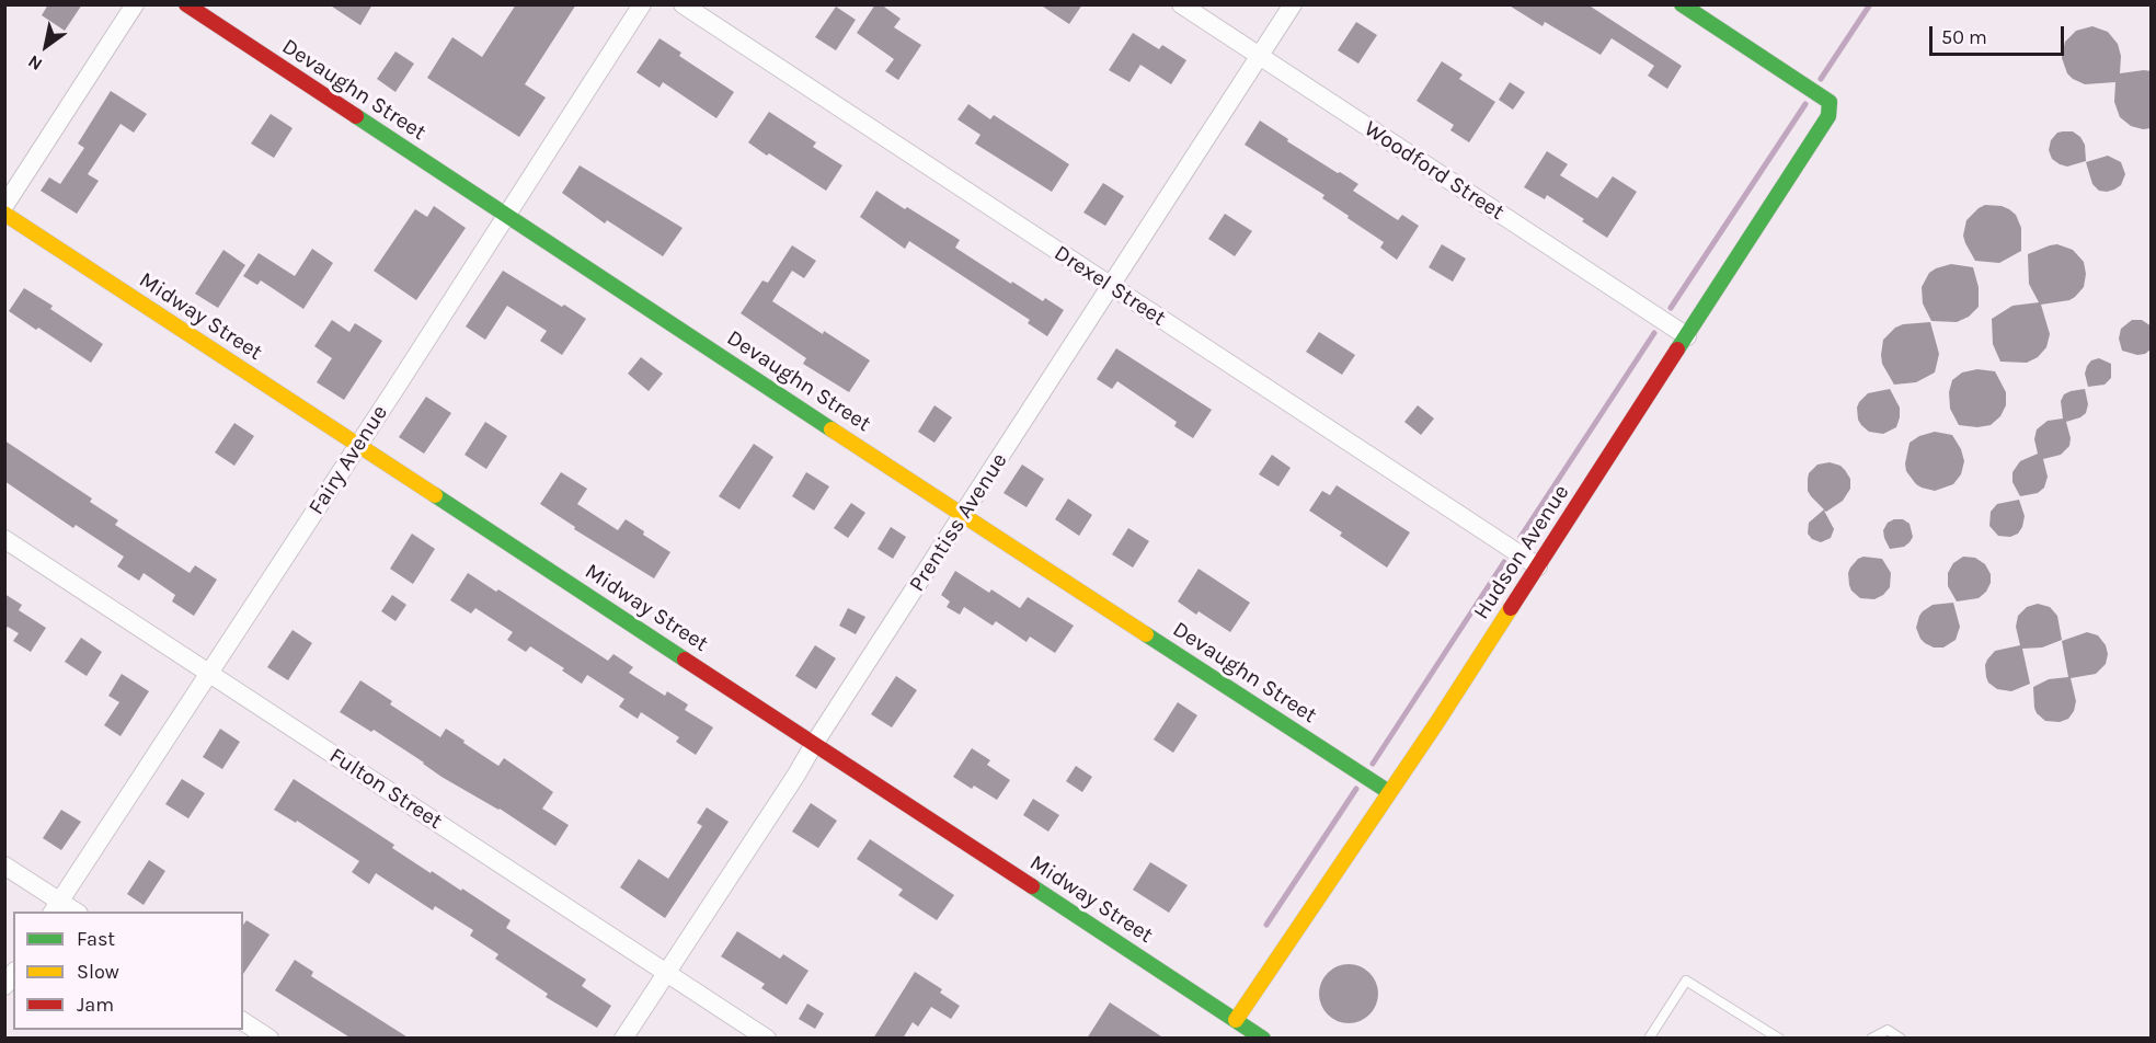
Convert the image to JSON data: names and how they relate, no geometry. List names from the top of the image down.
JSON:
{
  "streets": {
    "street": [
      "Devaughn Street",
      "Woodford Street",
      "Drexel Street",
      "Midway Street",
      "Fairy Avenue",
      "Prentiss Avenue",
      "Hudson Avenue",
      "Fulton Street"
    ]
  },
  "crossings": [
    ["Devaughn Street", "Fairy Avenue"],
    ["Devaughn Street", "Prentiss Avenue"],
    ["Devaughn Street", "Hudson Avenue"],
    ["Woodford Street", "Prentiss Avenue"],
    ["Woodford Street", "Hudson Avenue"],
    ["Drexel Street", "Prentiss Avenue"],
    ["Drexel Street", "Hudson Avenue"],
    ["Midway Street", "Fairy Avenue"],
    ["Midway Street", "Prentiss Avenue"],
    ["Midway Street", "Hudson Avenue"],
    ["Fairy Avenue", "Fulton Street"],
    ["Prentiss Avenue", "Fulton Street"]
  ],
  "legend": ["Fast", "Slow", "Jam"],
  "scale_bar": "50 m",
  "north": "bottom left"
}
